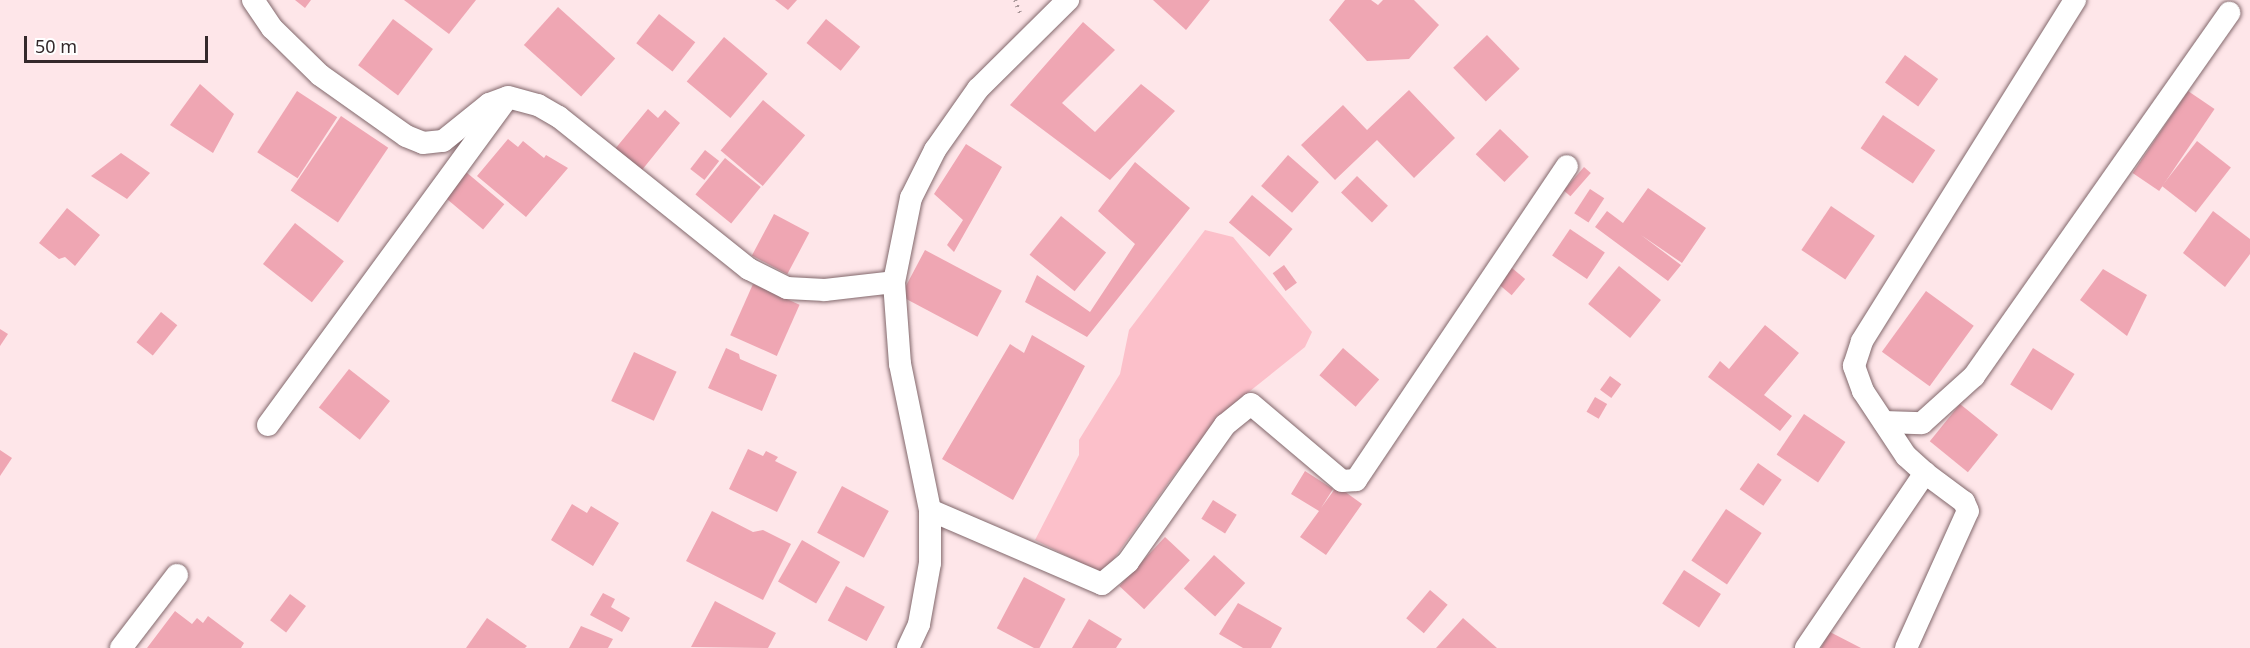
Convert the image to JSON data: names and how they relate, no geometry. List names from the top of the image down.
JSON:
{
  "scale_bar": "50 m"
}
